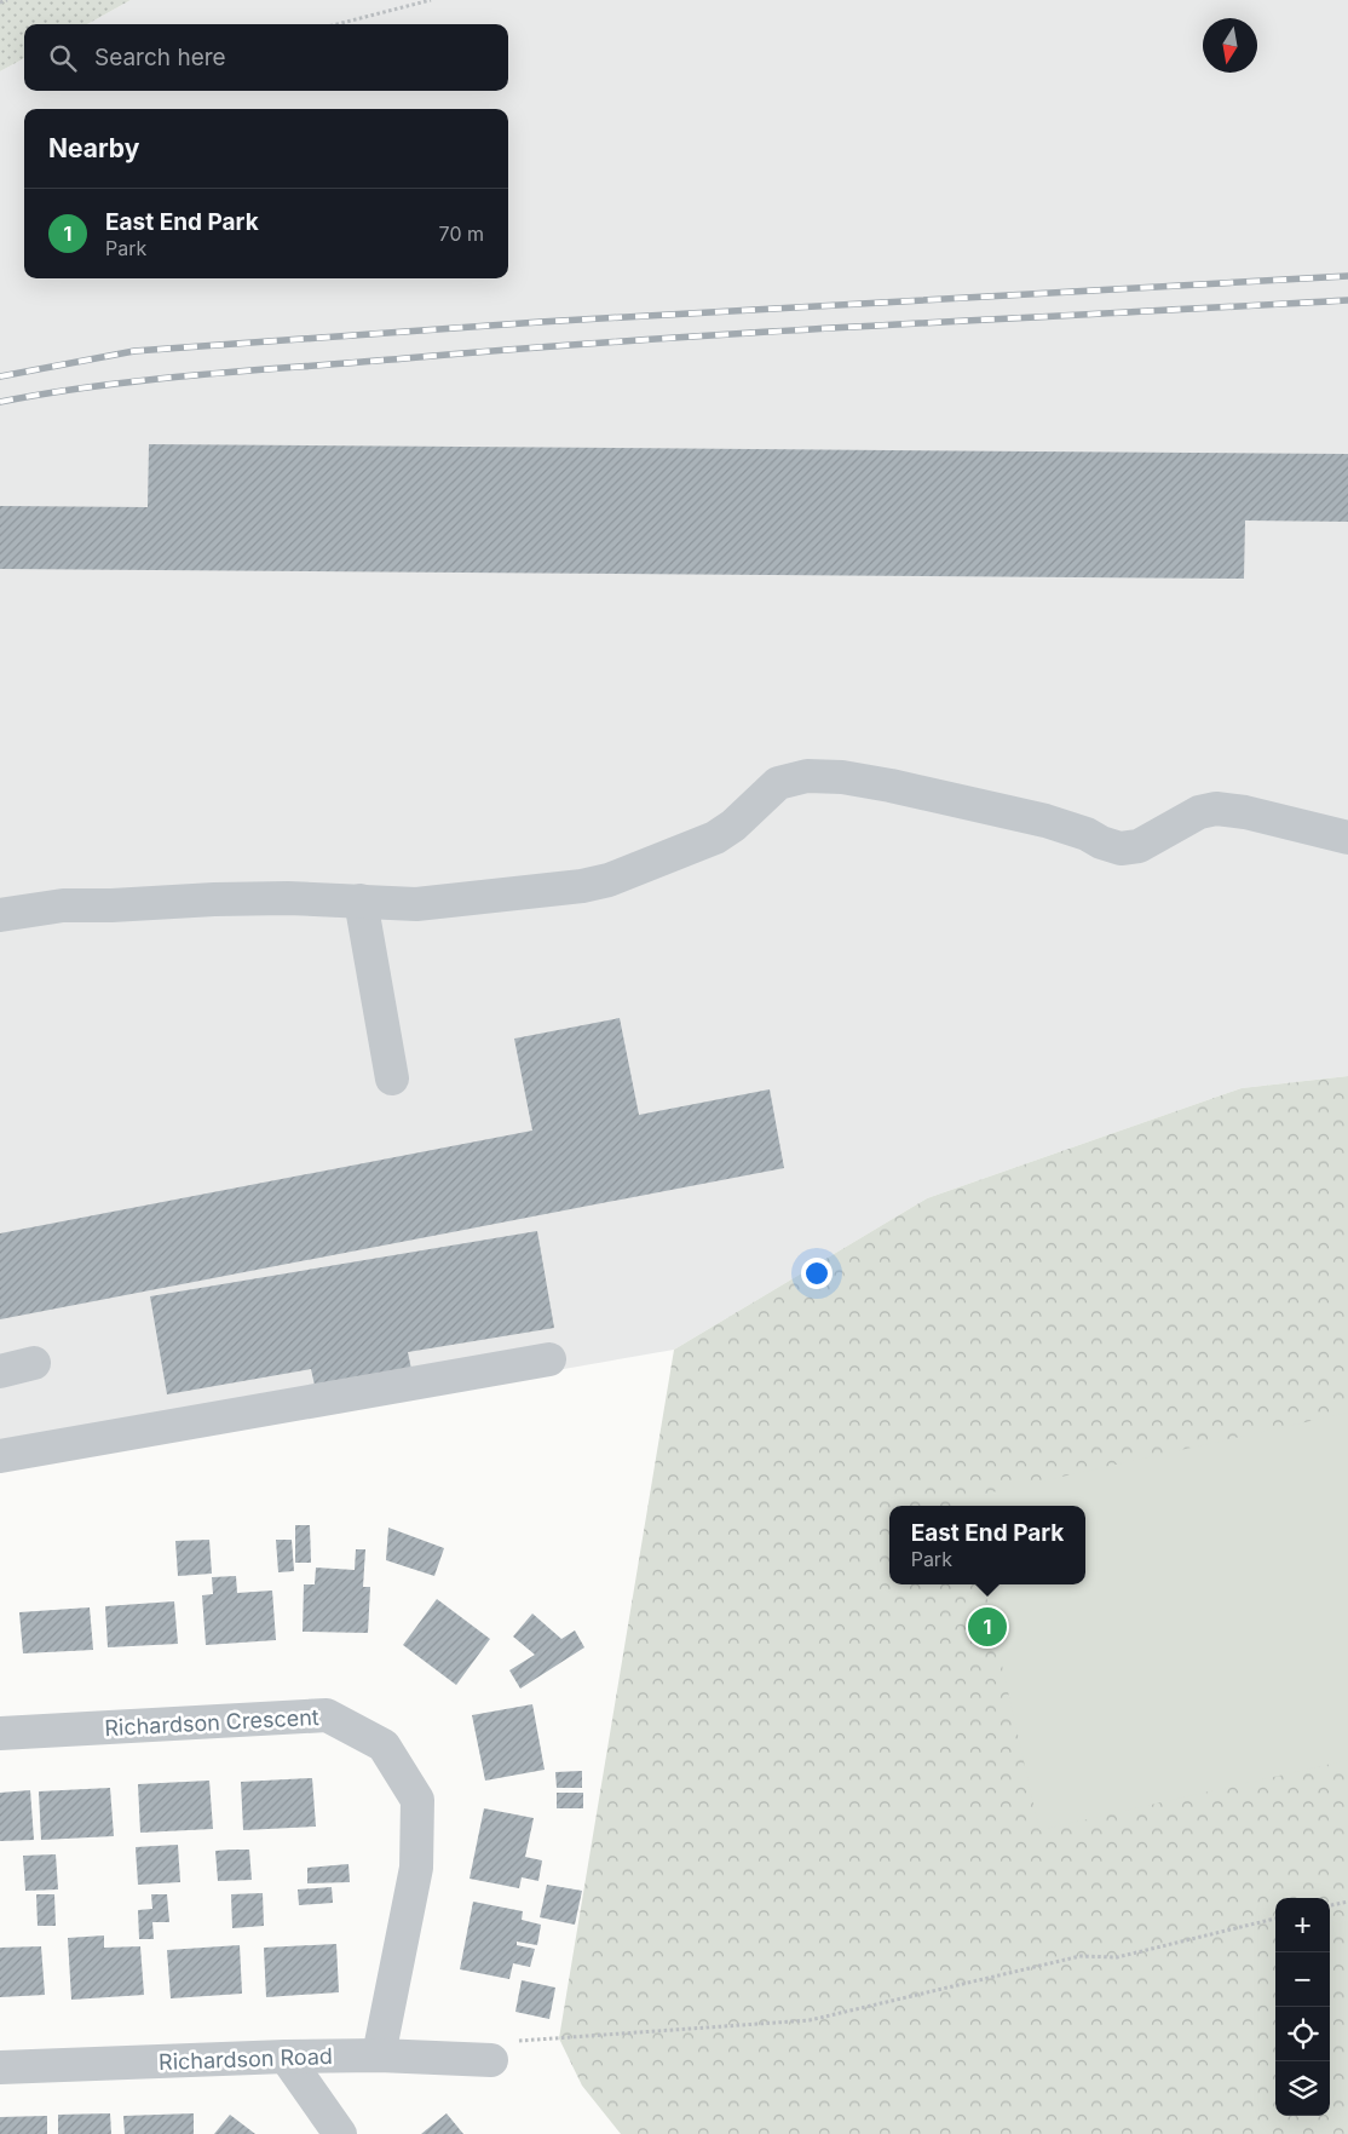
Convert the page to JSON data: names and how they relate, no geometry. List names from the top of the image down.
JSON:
{
  "streets": {
    "street": ["Richardson Crescent", "Richardson Road"]
  },
  "crossings": [
    ["Richardson Crescent", "Richardson Road"]
  ],
  "north": "bottom",
  "page": {
    "search": "Search here",
    "heading": "Nearby",
    "list": [
      {
        "mark": "1",
        "name": "East End Park",
        "note": "Park",
        "value": "70 m"
      }
    ],
    "popup": ["East End Park", "Park"],
    "pins": "1",
    "map_buttons": ["+", "−"]
  }
}
